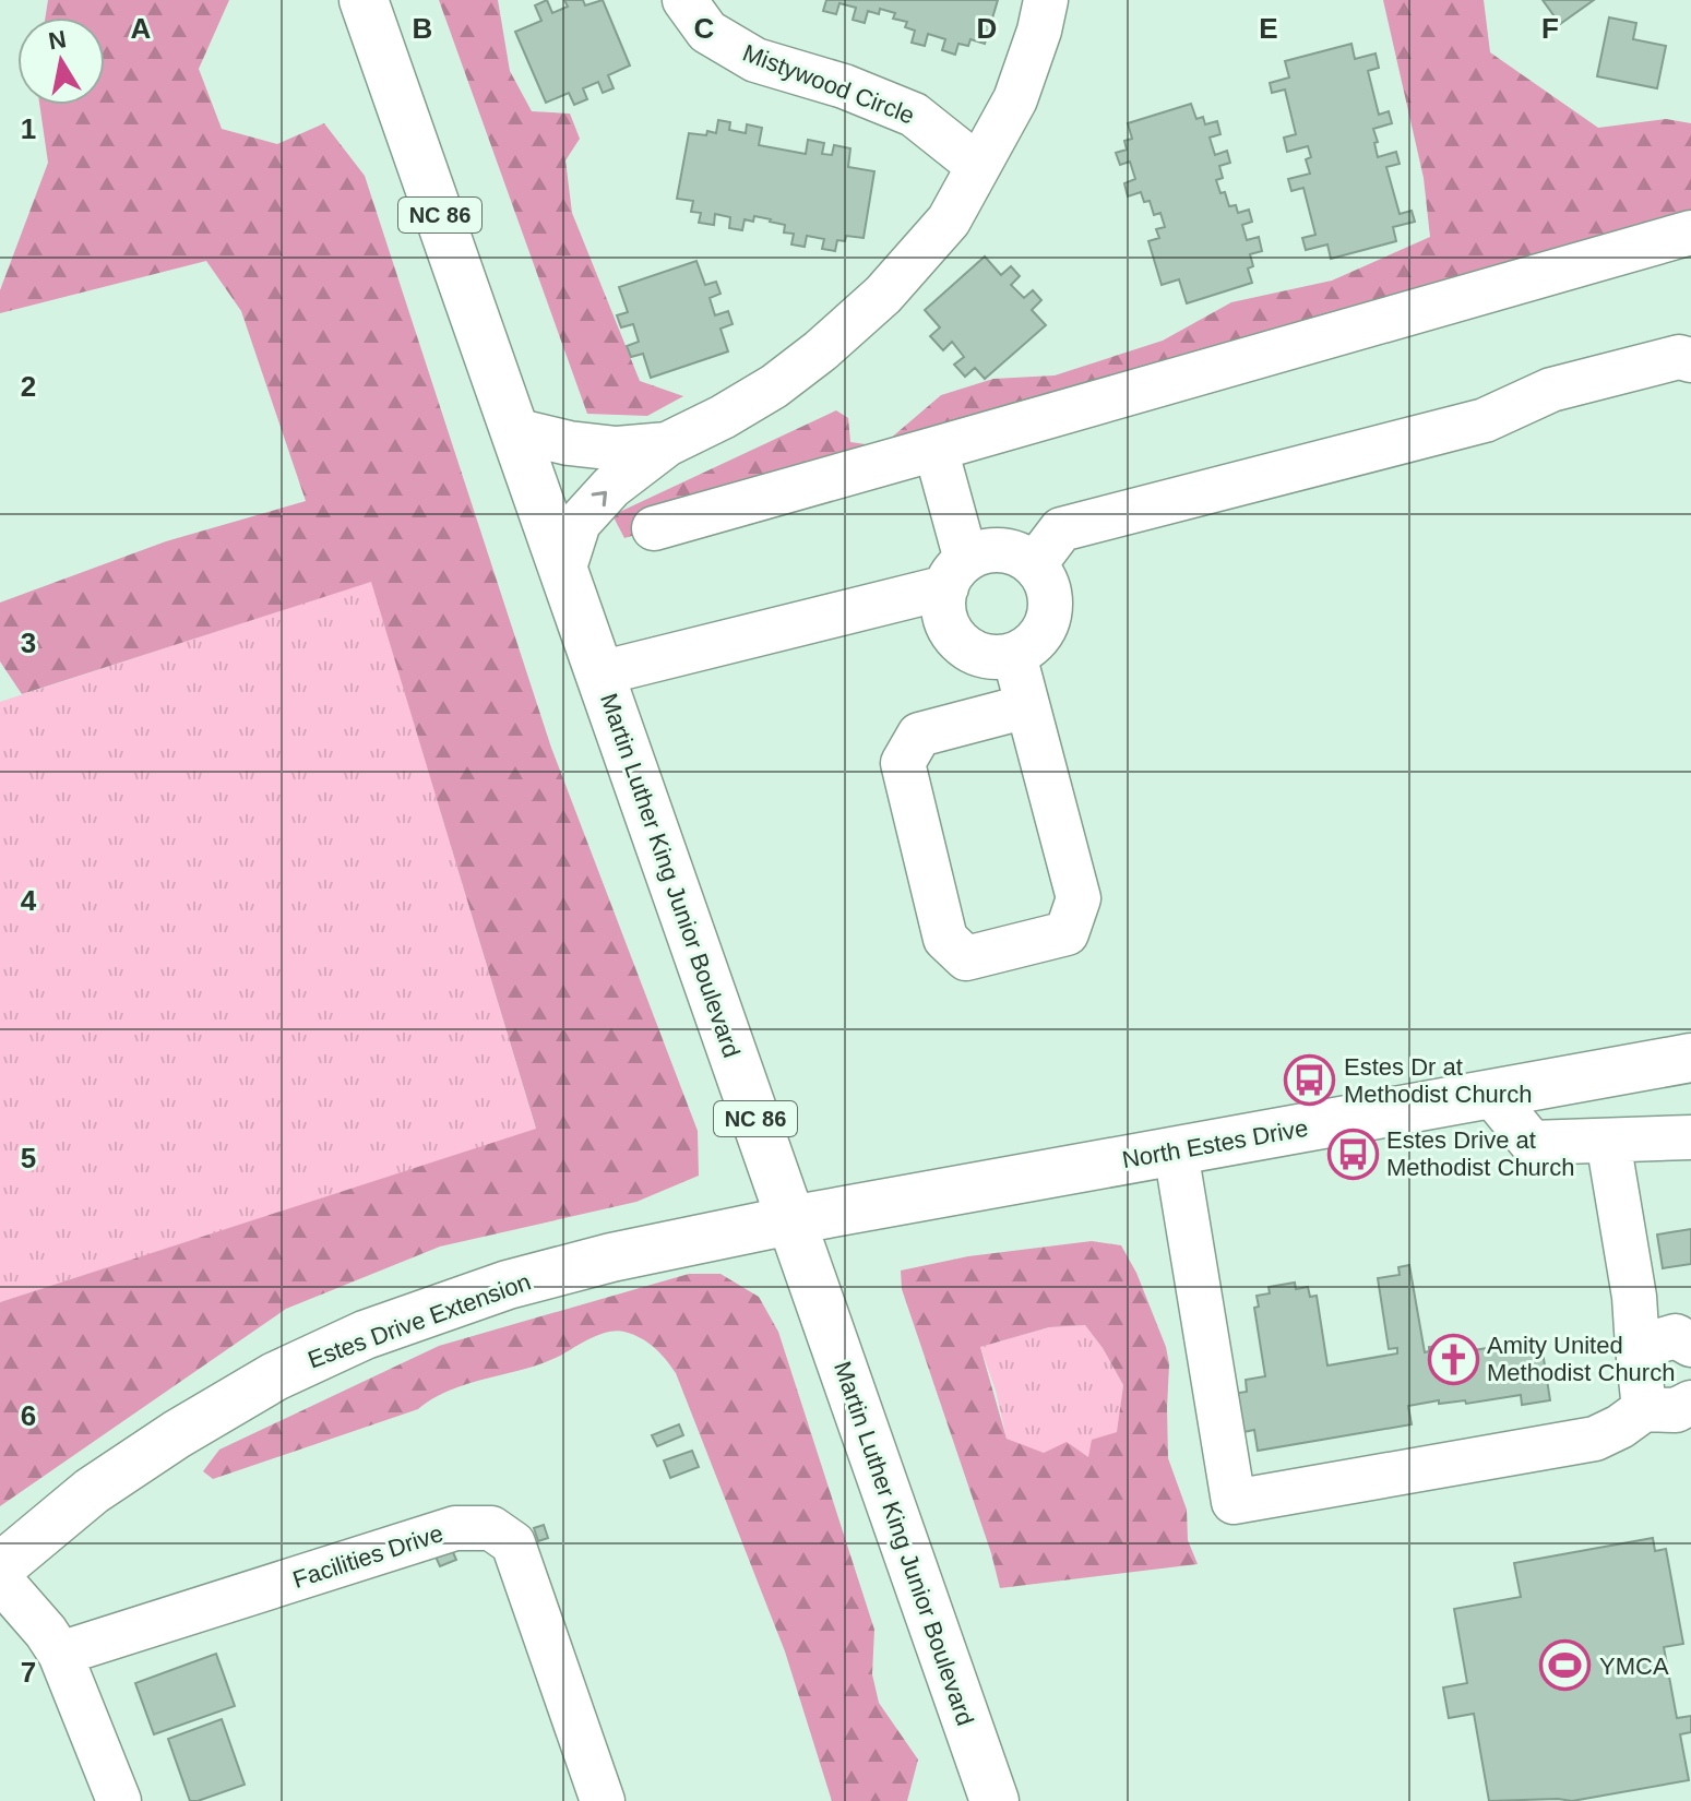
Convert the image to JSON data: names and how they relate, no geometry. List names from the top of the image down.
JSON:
{
  "streets": {
    "main road": [
      "NC 86",
      "Martin Luther King Junior Boulevard",
      "North Estes Drive",
      "Estes Drive Extension"
    ],
    "street": ["Mistywood Circle", "Facilities Drive"]
  },
  "crossings": [
    ["Martin Luther King Junior Boulevard", "North Estes Drive"],
    ["Martin Luther King Junior Boulevard", "Estes Drive Extension"],
    ["North Estes Drive", "Estes Drive Extension"]
  ],
  "places": {
    "bus stop": ["Estes Dr at Methodist Church", "Estes Drive at Methodist Church"],
    "church": ["Amity United Methodist Church"],
    "sports": ["YMCA"]
  },
  "north": "top",
  "grid": {
    "columns": [
      "A",
      "B",
      "C",
      "D",
      "E",
      "F"
    ],
    "rows": [
      "1",
      "2",
      "3",
      "4",
      "5",
      "6",
      "7"
    ]
  }
}
